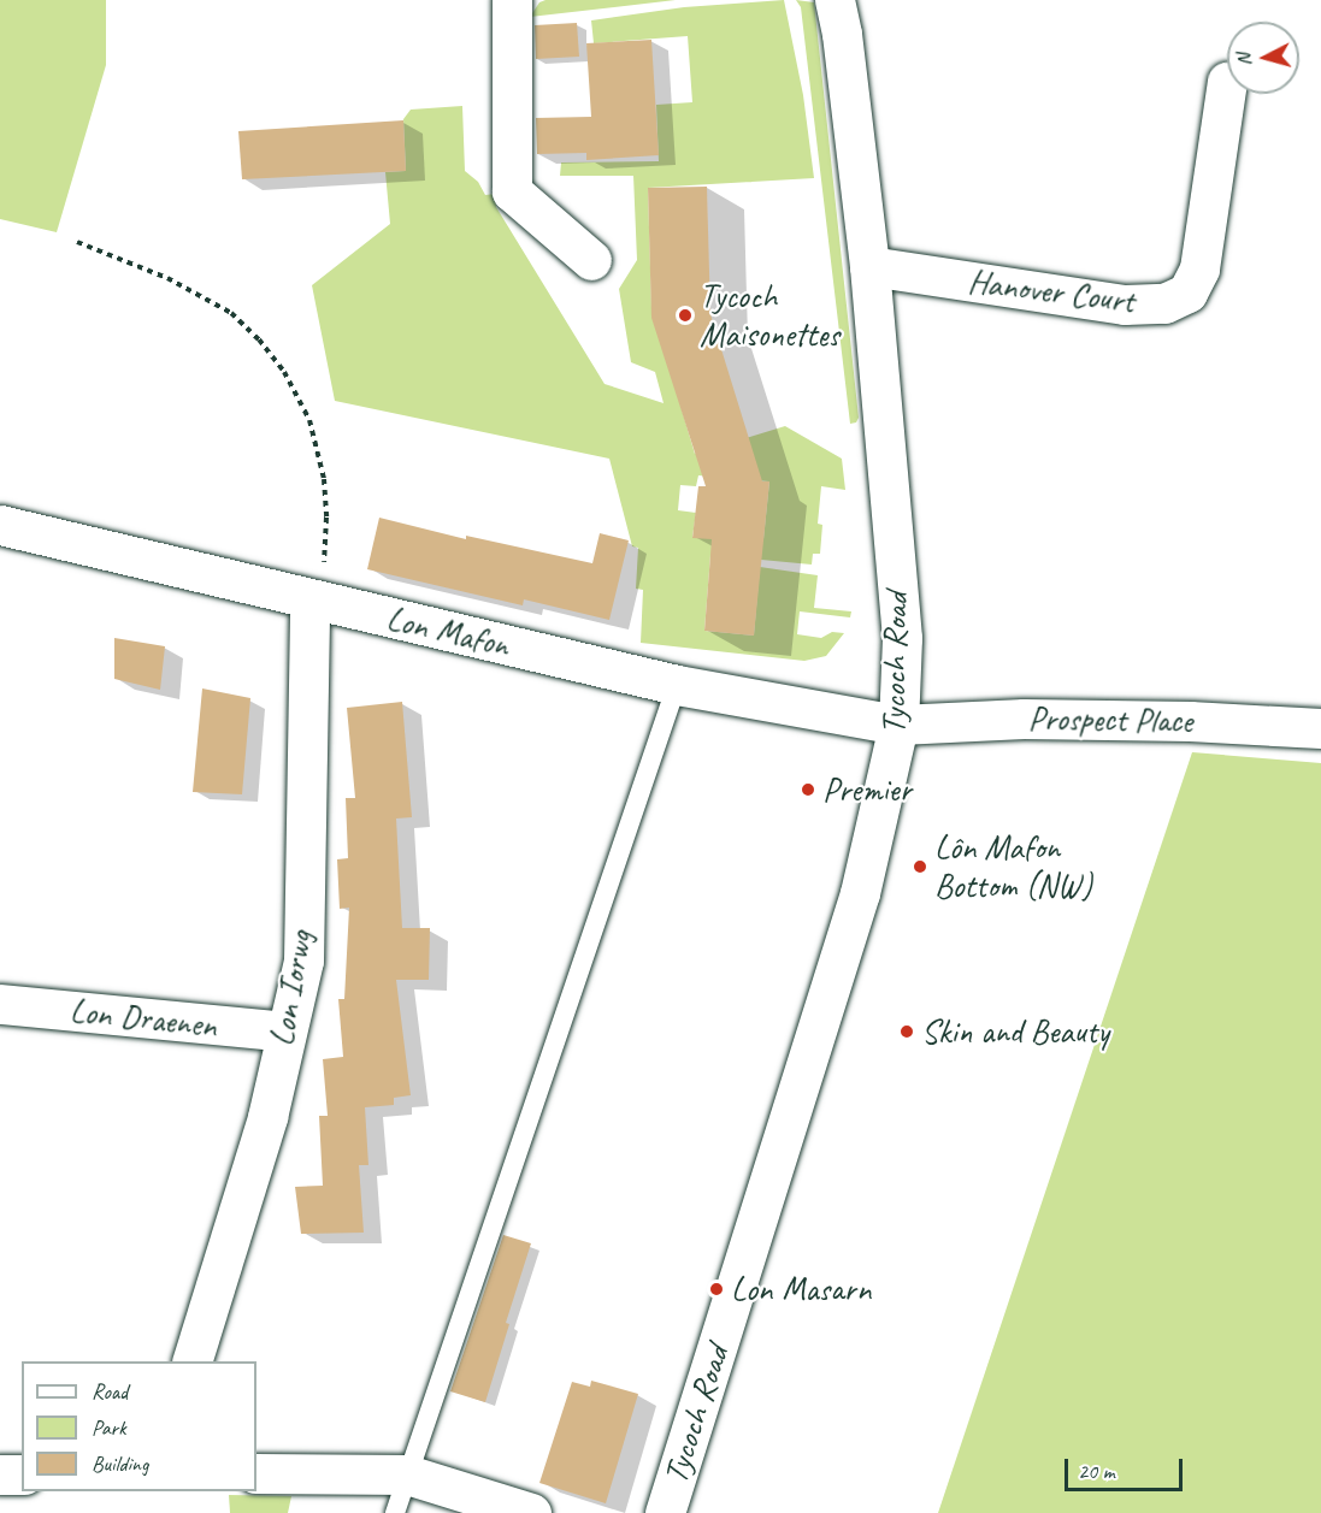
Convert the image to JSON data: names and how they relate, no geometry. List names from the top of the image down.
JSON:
{
  "streets": {
    "street": [
      "Hanover Court",
      "Lon Mafon",
      "Tycoch Road",
      "Prospect Place",
      "Lon Iorwg",
      "Lon Draenen"
    ]
  },
  "crossings": [
    ["Hanover Court", "Tycoch Road"],
    ["Lon Mafon", "Tycoch Road"],
    ["Lon Mafon", "Prospect Place"],
    ["Lon Mafon", "Lon Iorwg"],
    ["Tycoch Road", "Prospect Place"],
    ["Lon Iorwg", "Lon Draenen"]
  ],
  "places": [
    "Tycoch Maisonettes",
    "Premier",
    "Lôn Mafon Bottom (NW)",
    "Skin and Beauty",
    "Lon Masarn"
  ],
  "legend": ["Road", "Park", "Building"],
  "scale_bar": "20 m",
  "north": "left"
}
